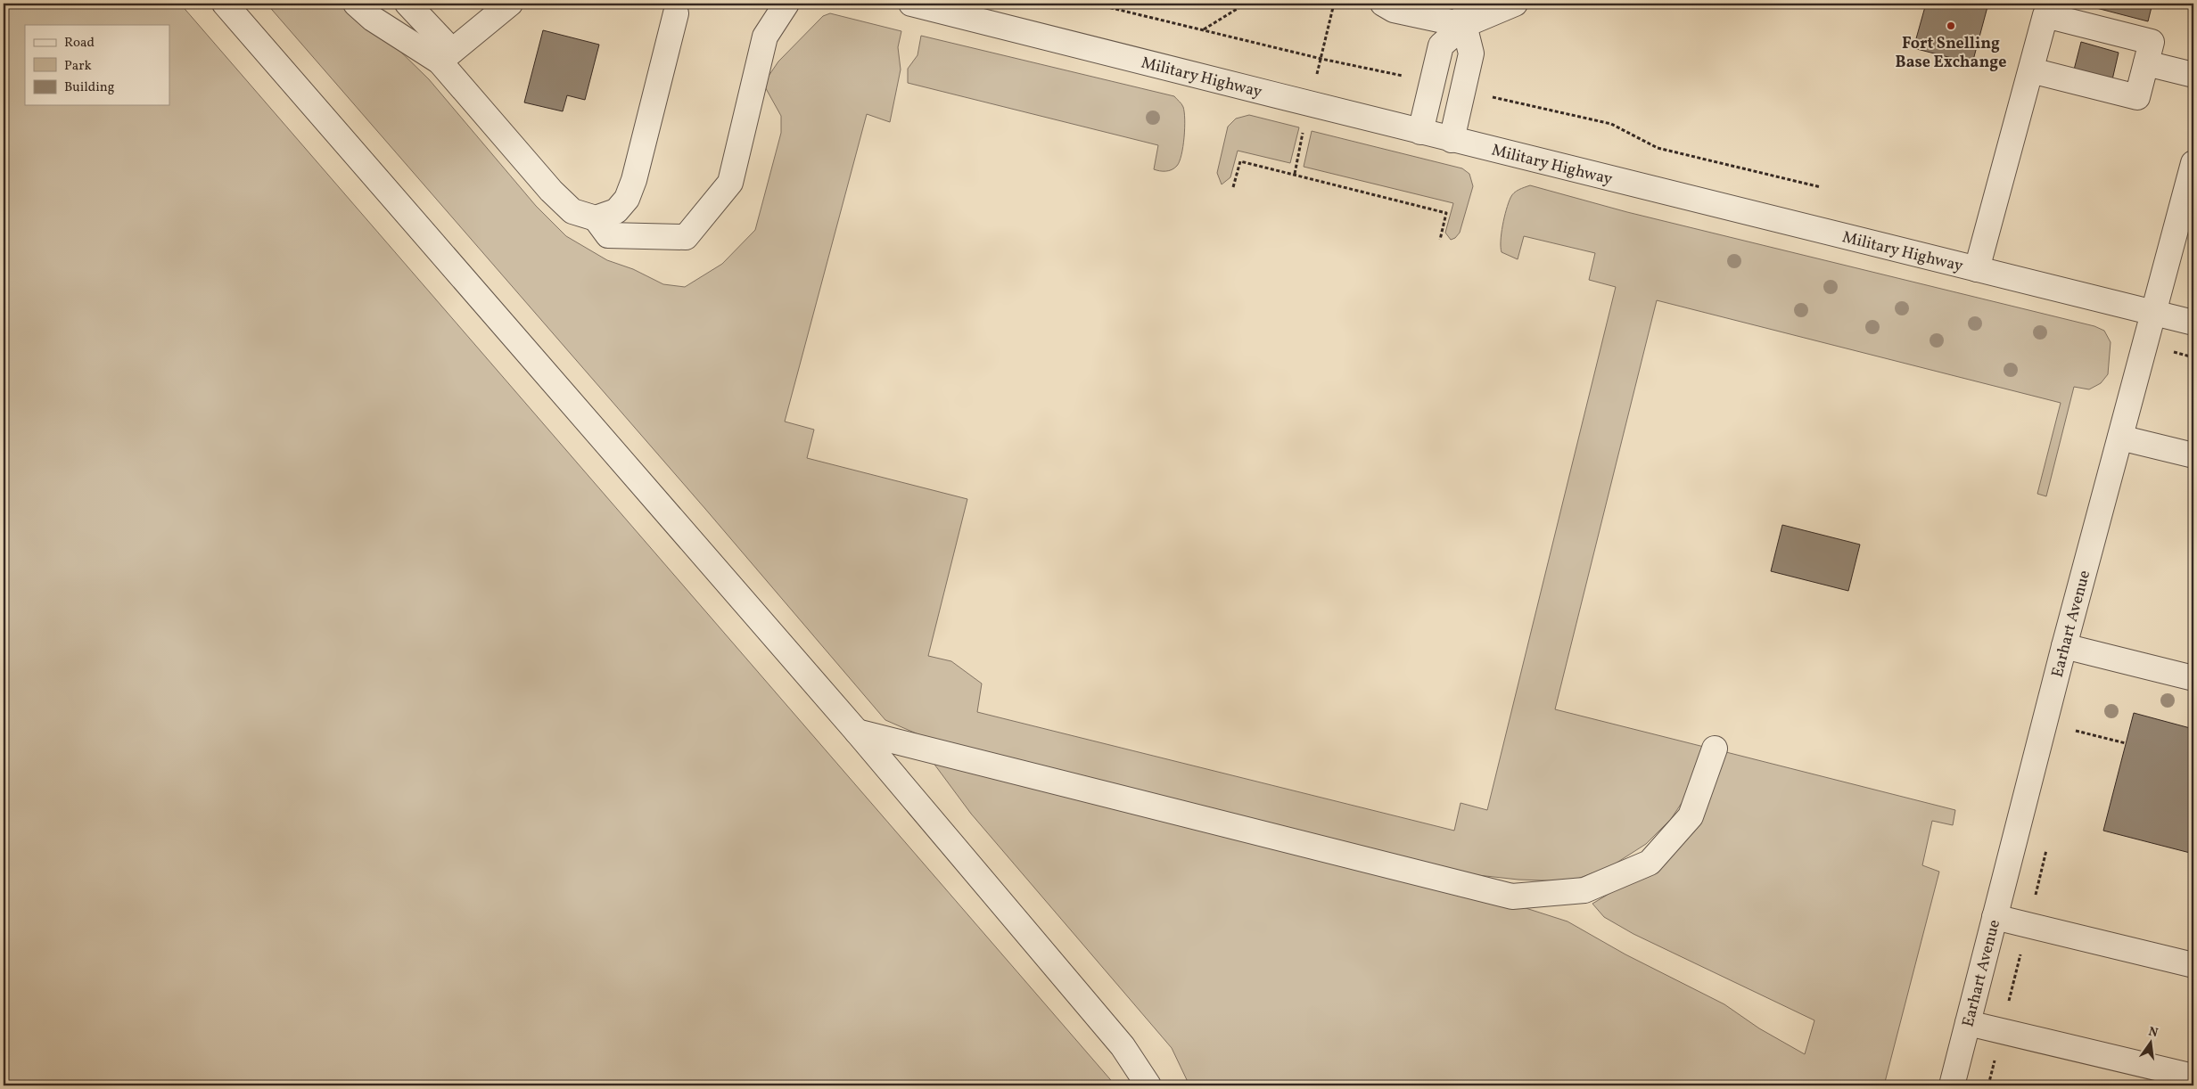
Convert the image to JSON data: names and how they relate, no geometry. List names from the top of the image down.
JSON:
{
  "streets": {
    "street": ["Military Highway", "Earhart Avenue"]
  },
  "crossings": [
    ["Military Highway", "Earhart Avenue"]
  ],
  "places": ["Fort Snelling Base Exchange"],
  "legend": ["Road", "Park", "Building"],
  "north": "top"
}
